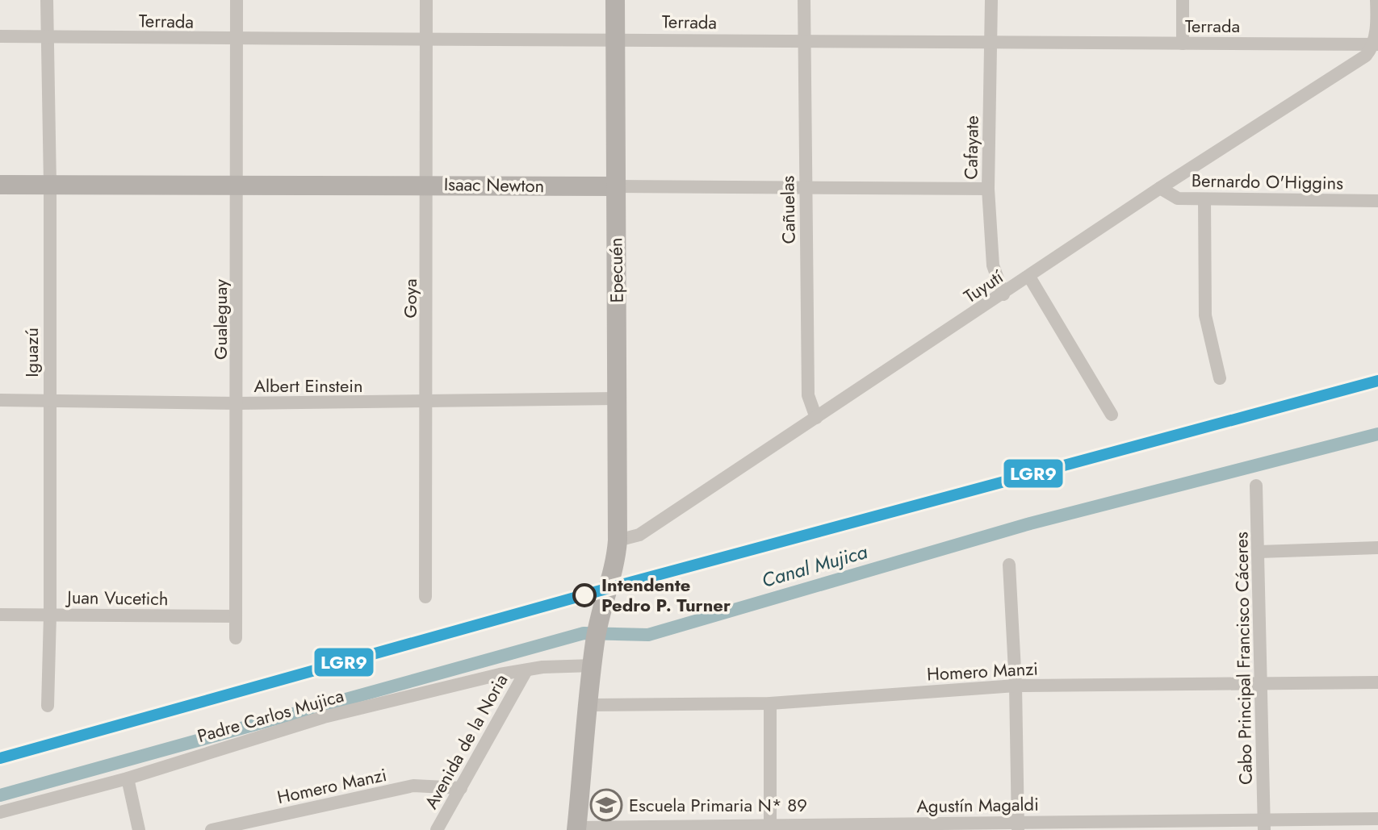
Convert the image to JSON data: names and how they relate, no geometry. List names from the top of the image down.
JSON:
{
  "streets": {
    "street": [
      "Terrada",
      "Cafayate",
      "Bernardo O'Higgins",
      "Isaac Newton",
      "Cañuelas",
      "Epecuén",
      "Tuyutí",
      "Goya",
      "Gualeguay",
      "Iguazú",
      "Albert Einstein",
      "Juan Vucetich",
      "Cabo Principal Francisco Cáceres",
      "Homero Manzi",
      "Padre Carlos Mujica",
      "Avenida de la Noria",
      "Agustín Magaldi"
    ]
  },
  "crossings": [
    ["Terrada", "Cafayate"],
    ["Terrada", "Cañuelas"],
    ["Terrada", "Epecuén"],
    ["Terrada", "Tuyutí"],
    ["Terrada", "Goya"],
    ["Terrada", "Gualeguay"],
    ["Terrada", "Iguazú"],
    ["Cafayate", "Isaac Newton"],
    ["Cafayate", "Tuyutí"],
    ["Bernardo O'Higgins", "Tuyutí"],
    ["Isaac Newton", "Cañuelas"],
    ["Isaac Newton", "Epecuén"],
    ["Isaac Newton", "Goya"],
    ["Isaac Newton", "Gualeguay"],
    ["Isaac Newton", "Iguazú"],
    ["Cañuelas", "Tuyutí"],
    ["Epecuén", "Tuyutí"],
    ["Epecuén", "Albert Einstein"],
    ["Epecuén", "Homero Manzi"],
    ["Epecuén", "Padre Carlos Mujica"],
    ["Epecuén", "Agustín Magaldi"],
    ["Goya", "Albert Einstein"],
    ["Gualeguay", "Albert Einstein"],
    ["Gualeguay", "Juan Vucetich"],
    ["Iguazú", "Albert Einstein"],
    ["Iguazú", "Juan Vucetich"],
    ["Cabo Principal Francisco Cáceres", "Homero Manzi"],
    ["Cabo Principal Francisco Cáceres", "Agustín Magaldi"],
    ["Homero Manzi", "Avenida de la Noria"],
    ["Padre Carlos Mujica", "Avenida de la Noria"]
  ],
  "water": ["Canal Mujica"],
  "places": {
    "other": ["Intendente Pedro P. Turner"],
    "school or university": ["Escuela Primaria N* 89"]
  },
  "lines": ["transit line LGR9"]
}
